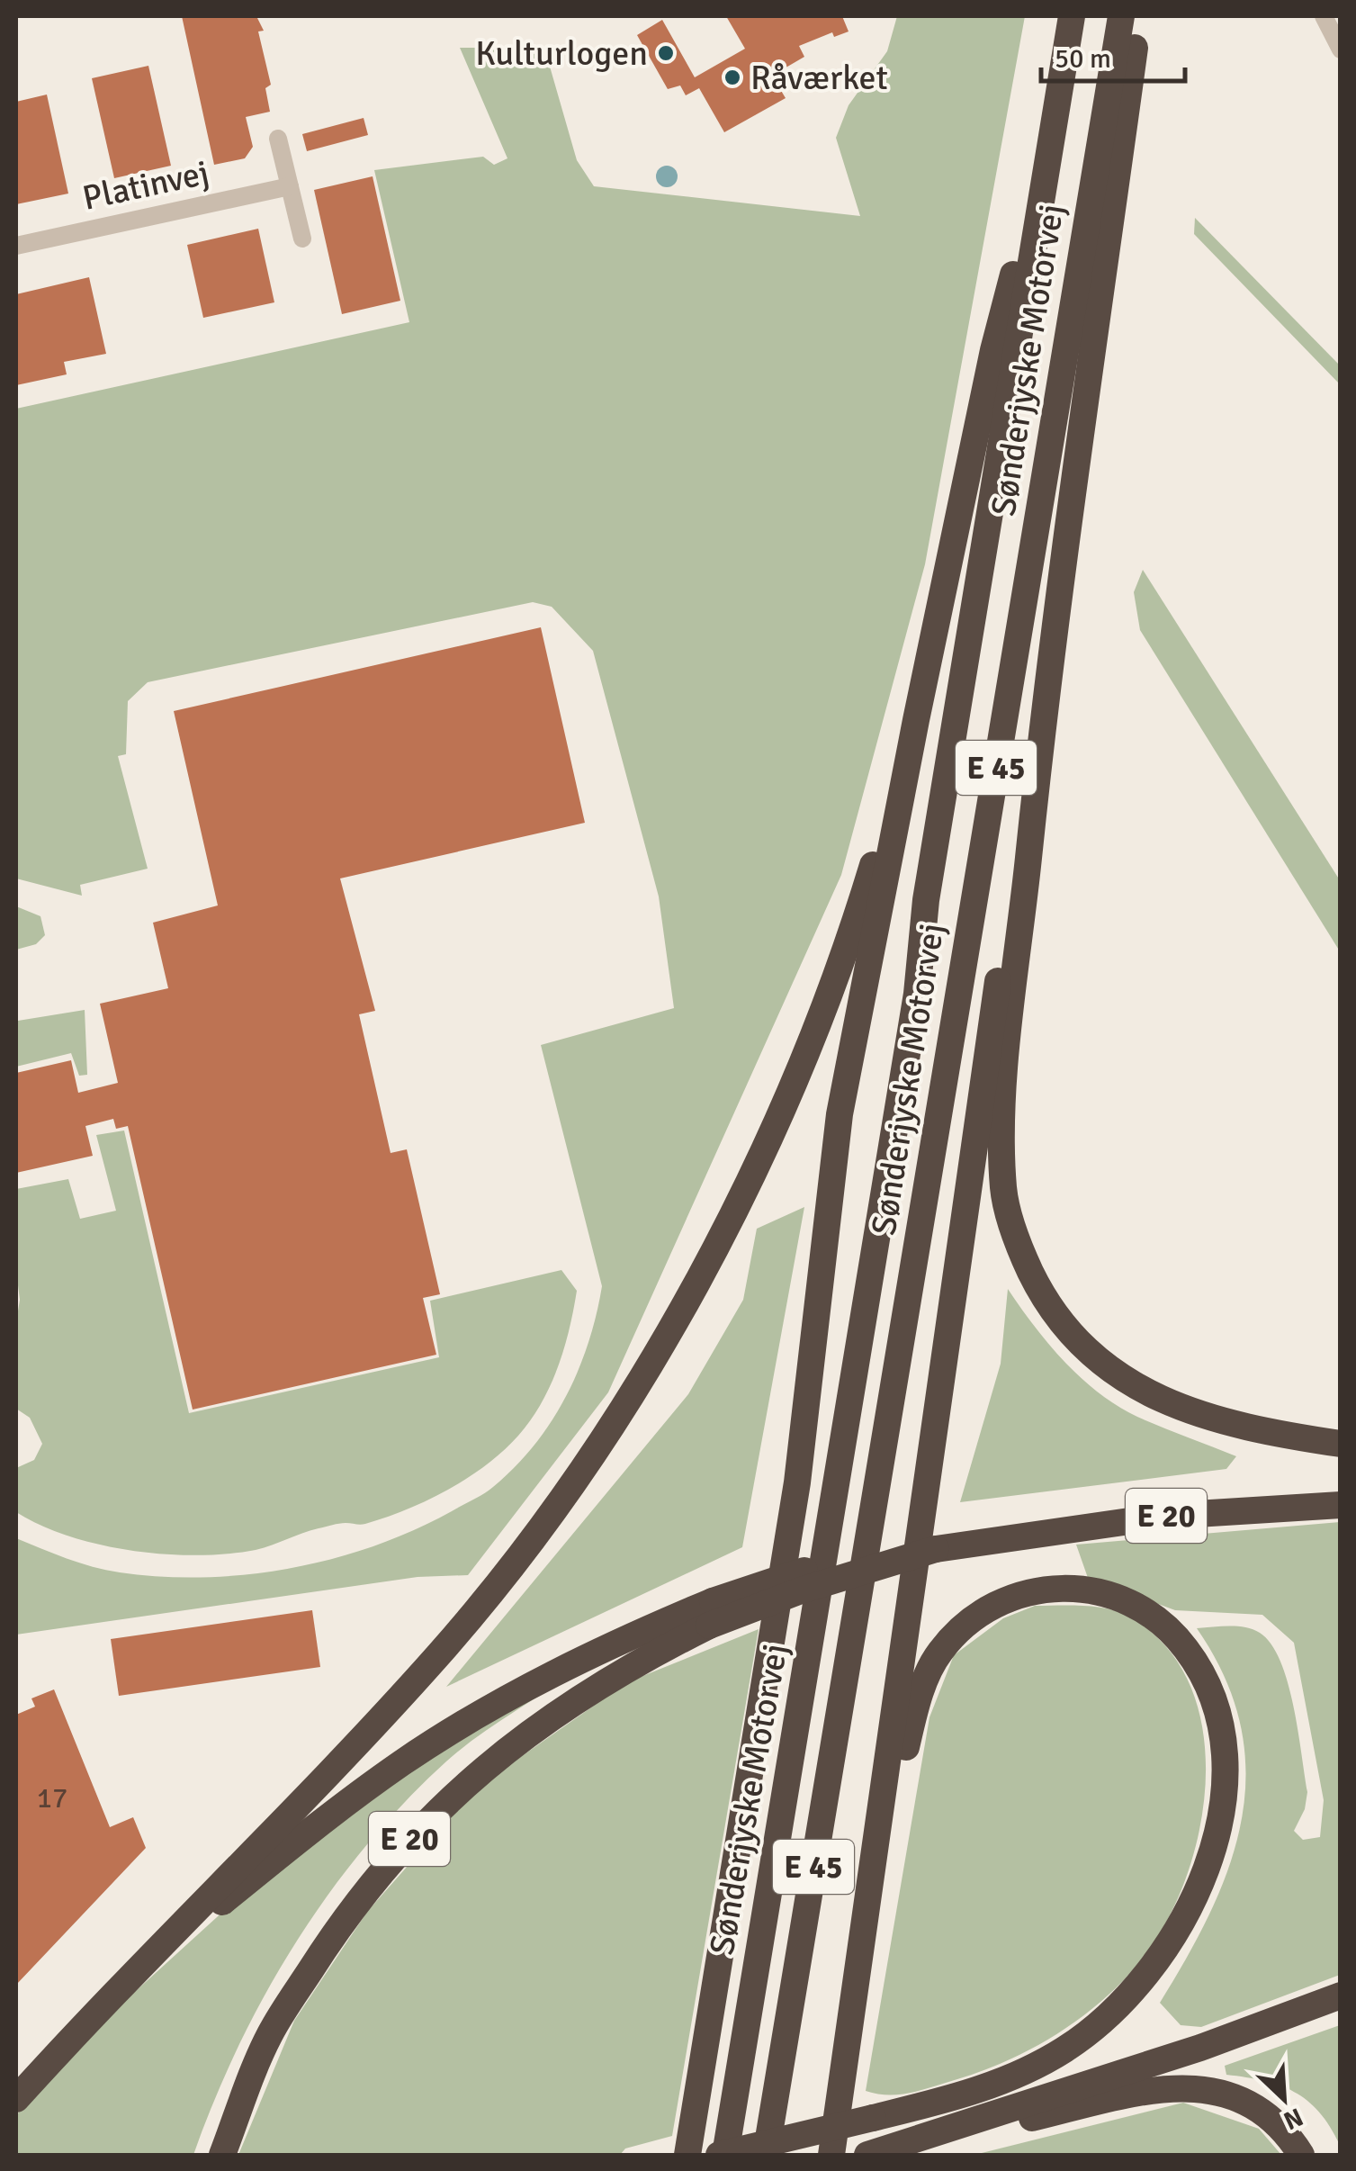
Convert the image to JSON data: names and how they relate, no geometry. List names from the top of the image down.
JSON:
{
  "streets": {
    "highway": ["Sønderjyske Motorvej", "E 45", "E 20"],
    "street": ["Platinvej"]
  },
  "places": ["Kulturlogen", "Råværket"],
  "house_numbers": ["17"],
  "scale_bar": "50 m",
  "north": "bottom right"
}
